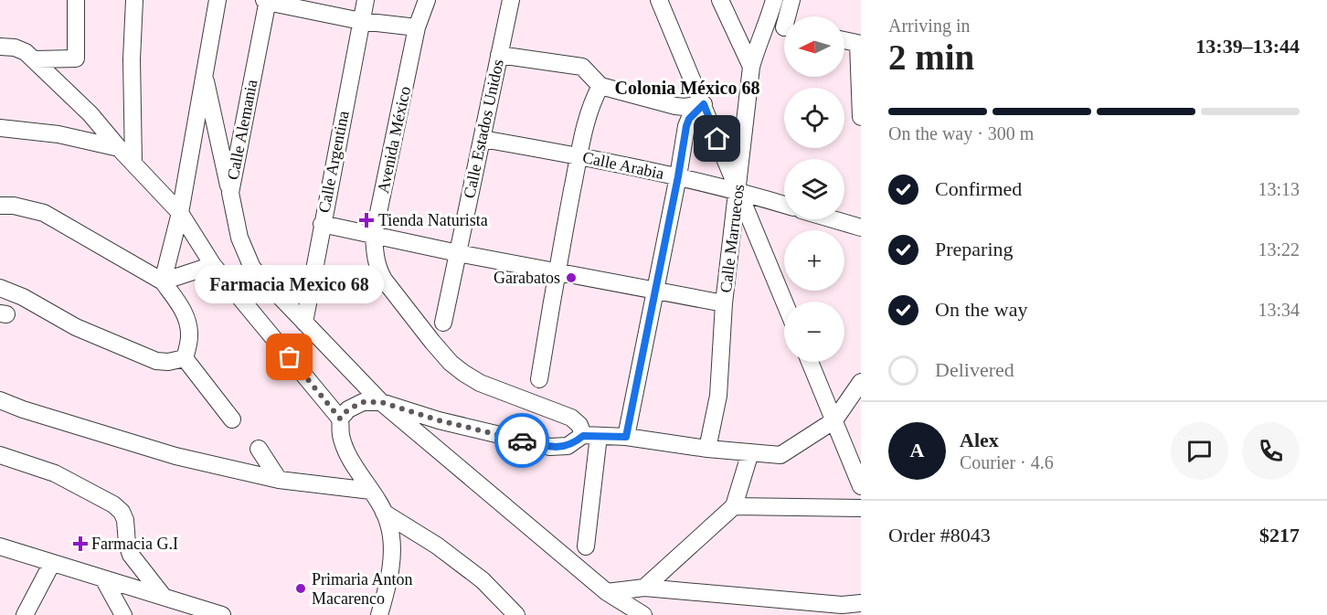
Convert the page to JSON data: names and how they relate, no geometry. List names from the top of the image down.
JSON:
{
  "streets": {
    "street": [
      "Calle Estados Unidos",
      "Calle Alemania",
      "Avenida México",
      "Calle Argentina",
      "Calle Arabia",
      "Calle Marruecos"
    ]
  },
  "crossings": [
    ["Calle Estados Unidos", "Calle Arabia"],
    ["Calle Alemania", "Calle Argentina"],
    ["Calle Arabia", "Calle Marruecos"]
  ],
  "districts": ["Colonia México 68"],
  "places": {
    "health": ["Tienda Naturista", "Farmacia G.I"],
    "other": ["Garabatos", "Farmacia Mexico 68", "Primaria Anton Macarenco"]
  },
  "north": "left",
  "page": {
    "heading": ["2 min", "Arriving in", "13:39–13:44"],
    "panel": [
      "Alex",
      "Courier · 4.6",
      "Order #8043",
      "$217"
    ],
    "map_buttons": ["+", "−"],
    "bar": "On the way · 300 m",
    "list": [
      ["Confirmed", "13:13"],
      ["Preparing", "13:22"],
      ["On the way", "13:34"],
      "Delivered"
    ],
    "bubble": "Farmacia Mexico 68",
    "round": "A"
  }
}
